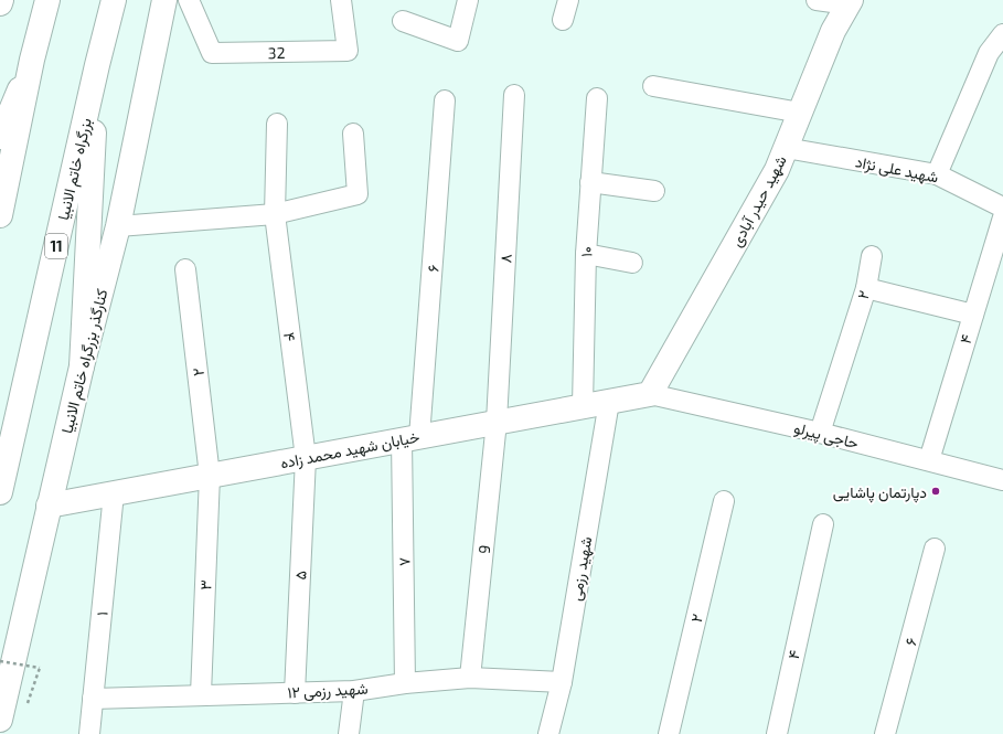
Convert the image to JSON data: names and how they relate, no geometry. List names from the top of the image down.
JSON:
{
  "streets": {
    "main road": [
      "بزرگراه خاتم الانبیا",
      "شهید حیدر آبادی",
      "11",
      "کنارگذر بزرگراه خاتم الانبیا",
      "خیابان شهید محمد زاده"
    ],
    "street": [
      "32",
      "شهید علی نژاد",
      "۱۰",
      "۸",
      "۶",
      "۲",
      "۴",
      "حاجی پیرلو",
      "9",
      "۷",
      "شهید رزمی",
      "۵",
      "۳",
      "۱",
      "شهید رزمی ۱۲"
    ]
  },
  "crossings": [
    ["شهید علی نژاد", "شهید حیدر آبادی"],
    ["شهید حیدر آبادی", "حاجی پیرلو"],
    ["شهید حیدر آبادی", "خیابان شهید محمد زاده"],
    ["۱۰", "خیابان شهید محمد زاده"],
    ["۸", "خیابان شهید محمد زاده"],
    ["۸", "9"],
    ["۶", "خیابان شهید محمد زاده"],
    ["۶", "۷"],
    ["۲", "حاجی پیرلو"],
    ["۲", "خیابان شهید محمد زاده"],
    ["۲", "۳"],
    ["۴", "حاجی پیرلو"],
    ["۴", "خیابان شهید محمد زاده"],
    ["۴", "۵"],
    ["کنارگذر بزرگراه خاتم الانبیا", "خیابان شهید محمد زاده"],
    ["حاجی پیرلو", "خیابان شهید محمد زاده"],
    ["خیابان شهید محمد زاده", "9"],
    ["خیابان شهید محمد زاده", "۷"],
    ["خیابان شهید محمد زاده", "شهید رزمی"],
    ["خیابان شهید محمد زاده", "۵"],
    ["خیابان شهید محمد زاده", "۳"],
    ["خیابان شهید محمد زاده", "۱"],
    ["9", "شهید رزمی ۱۲"],
    ["۷", "شهید رزمی ۱۲"],
    ["شهید رزمی", "شهید رزمی ۱۲"],
    ["۵", "شهید رزمی ۱۲"],
    ["۳", "شهید رزمی ۱۲"],
    ["۱", "شهید رزمی ۱۲"]
  ],
  "places": ["دپارتمان پاشایی"]
}
